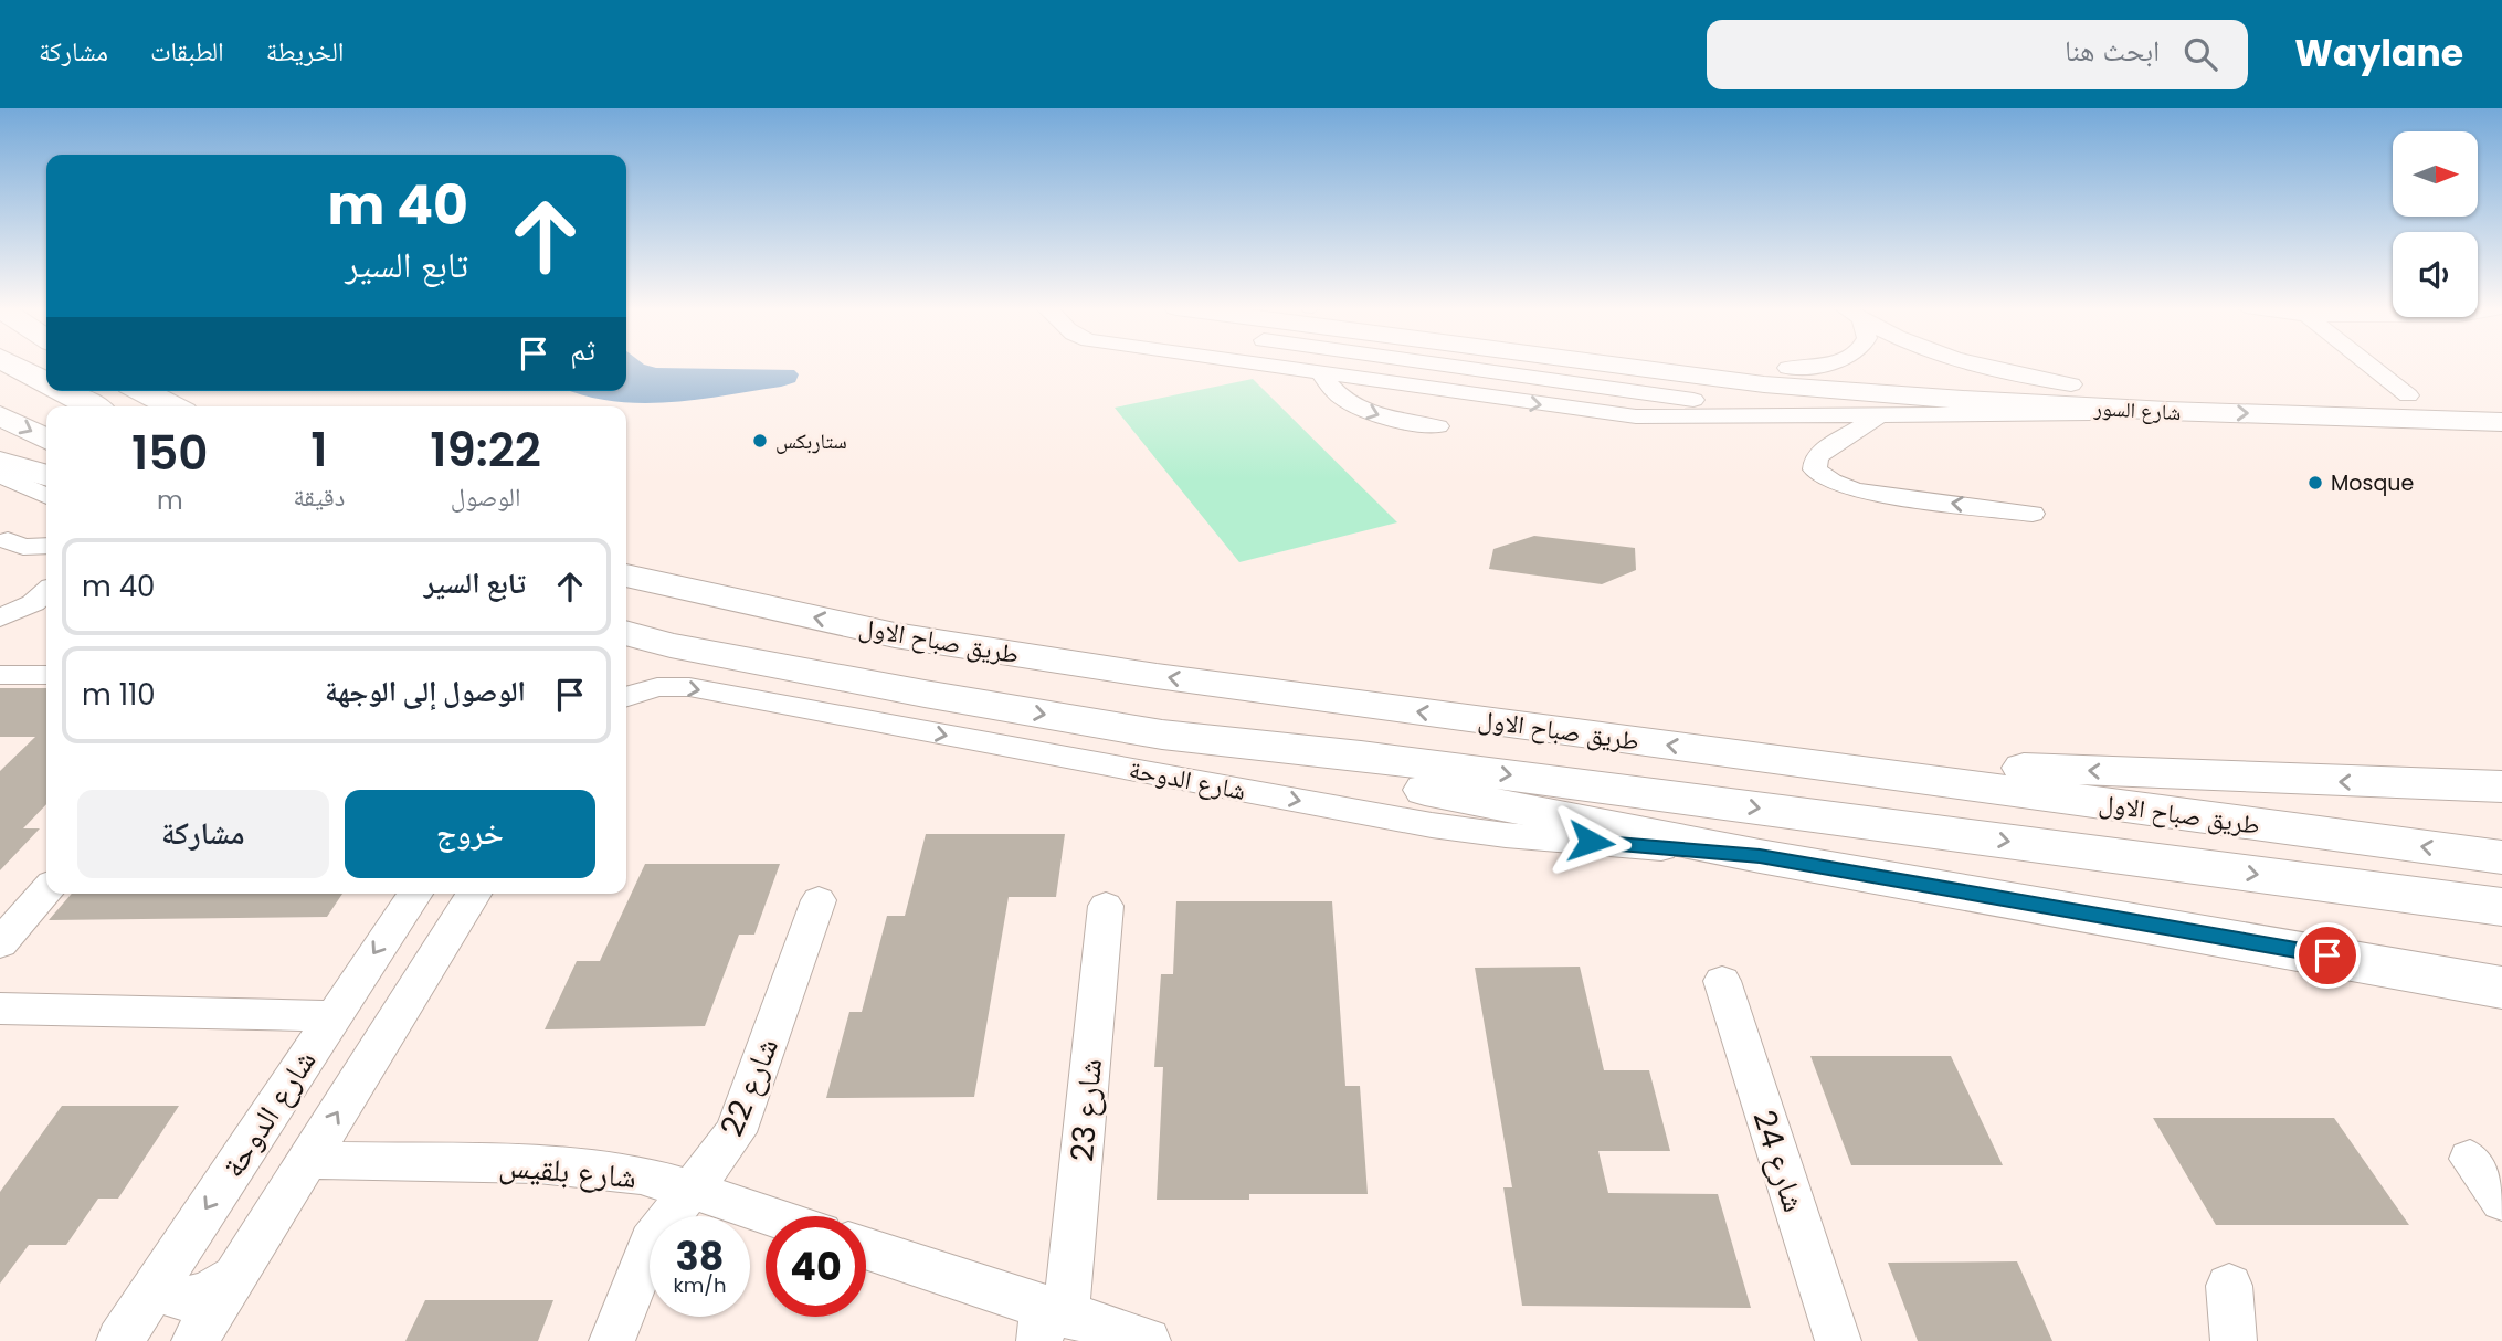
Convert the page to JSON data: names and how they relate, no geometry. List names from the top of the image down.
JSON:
{
  "streets": {
    "highway": ["طريق صباح الاول"],
    "main road": ["شارع السور"],
    "street": [
      "شارع الدوحة",
      "شارع 22",
      "شارع 23",
      "شارع 24",
      "شارع بلقيس"
    ]
  },
  "crossings": [
    ["شارع 22", "شارع بلقيس"]
  ],
  "places": ["ستاربكس", "Mosque"],
  "north": "right",
  "page": {
    "header": "Waylane",
    "search": "ابحث هنا",
    "nav": ["الخريطة", "الطبقات", "مشاركة"],
    "turn": ["40 m", "تابع السير"],
    "then": "ثم",
    "eta": [
      "19:22",
      "الوصول",
      "1",
      "دقيقة",
      "150",
      "m"
    ],
    "list": [
      {
        "name": "تابع السير",
        "value": "40 m"
      },
      {
        "name": "الوصول إلى الوجهة",
        "value": "110 m"
      }
    ],
    "buttons": ["خروج", "مشاركة"],
    "speed": "38 km/h",
    "limit": "40"
  }
}
